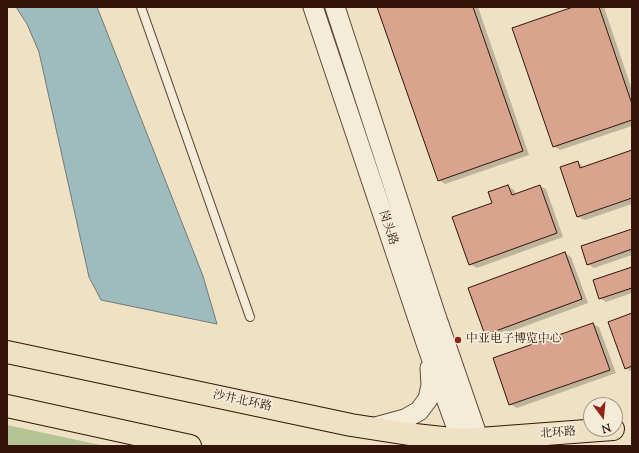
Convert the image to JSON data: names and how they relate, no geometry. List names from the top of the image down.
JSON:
{
  "streets": {
    "main road": ["沙井北环路", "北环路"],
    "street": ["岗头路"]
  },
  "crossings": [
    ["岗头路", "沙井北环路"],
    ["岗头路", "北环路"],
    ["沙井北环路", "北环路"]
  ],
  "places": ["中亚电子博览中心"],
  "north": "bottom"
}
